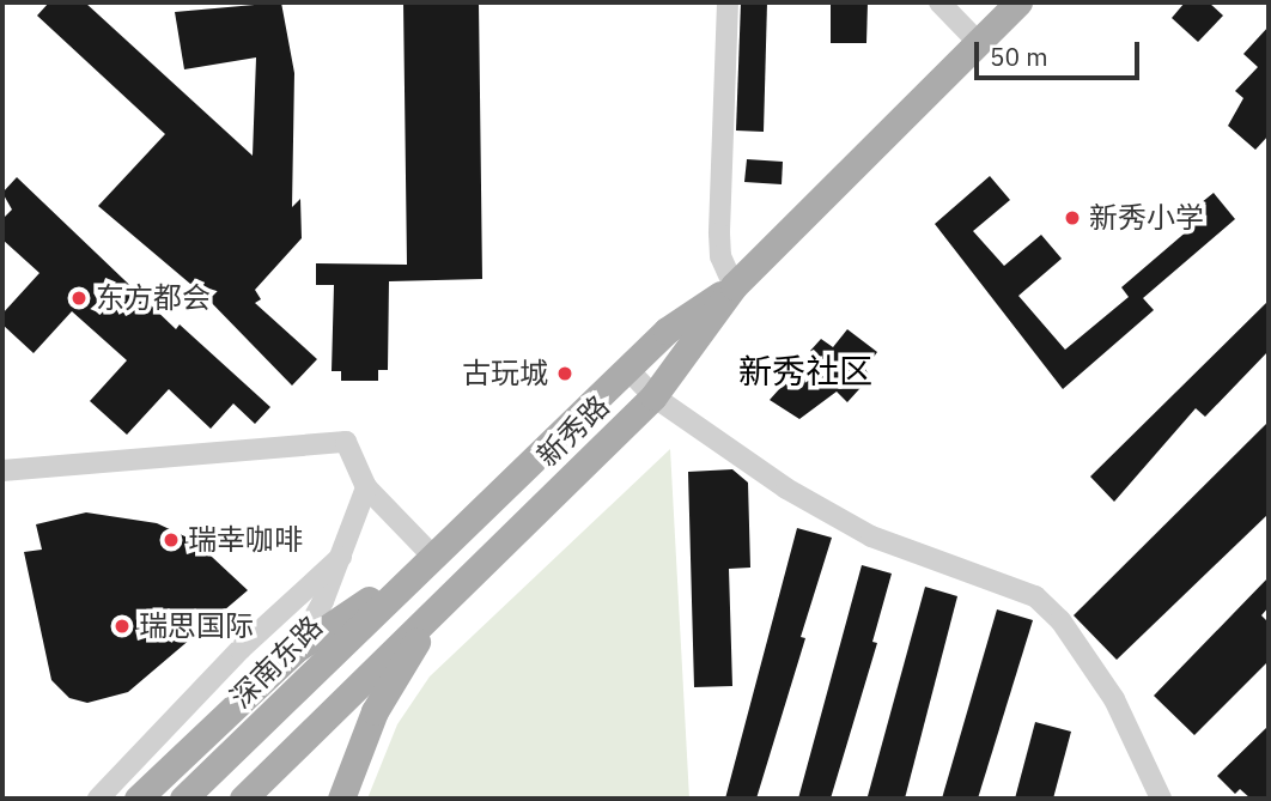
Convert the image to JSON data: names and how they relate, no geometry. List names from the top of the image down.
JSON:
{
  "streets": {
    "main road": ["新秀路", "深南东路"]
  },
  "crossings": [
    ["新秀路", "深南东路"]
  ],
  "districts": ["新秀社区"],
  "places": [
    "新秀小学",
    "东方都会",
    "古玩城",
    "瑞幸咖啡",
    "瑞思国际"
  ],
  "scale_bar": "50 m"
}
